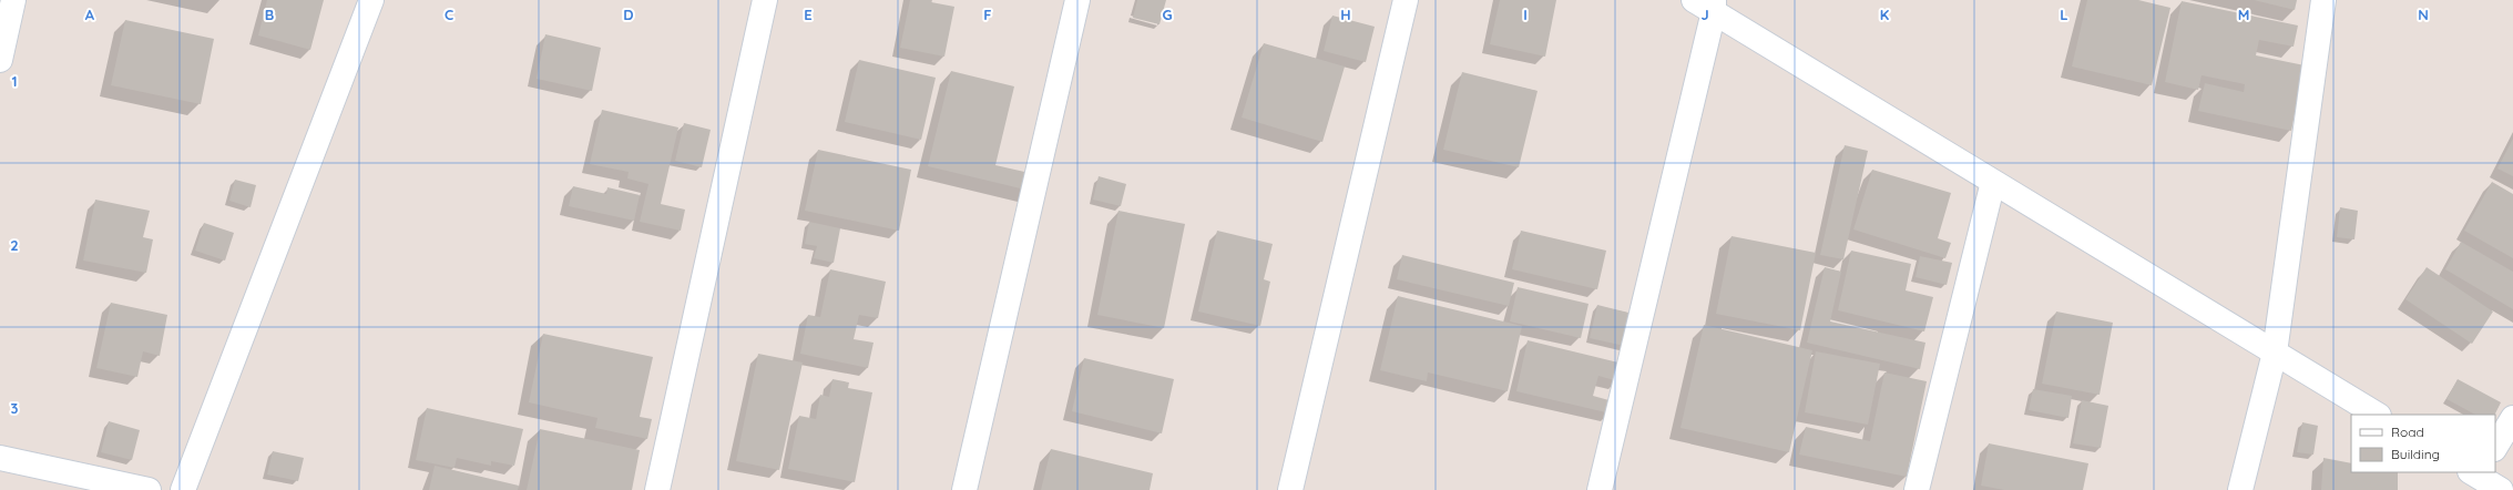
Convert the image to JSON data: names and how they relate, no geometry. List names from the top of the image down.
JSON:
{
  "legend": ["Road", "Building"],
  "grid": {
    "columns": [
      "A",
      "B",
      "C",
      "D",
      "E",
      "F",
      "G",
      "H",
      "I",
      "J",
      "K",
      "L",
      "M",
      "N"
    ],
    "rows": ["1", "2", "3"]
  }
}
